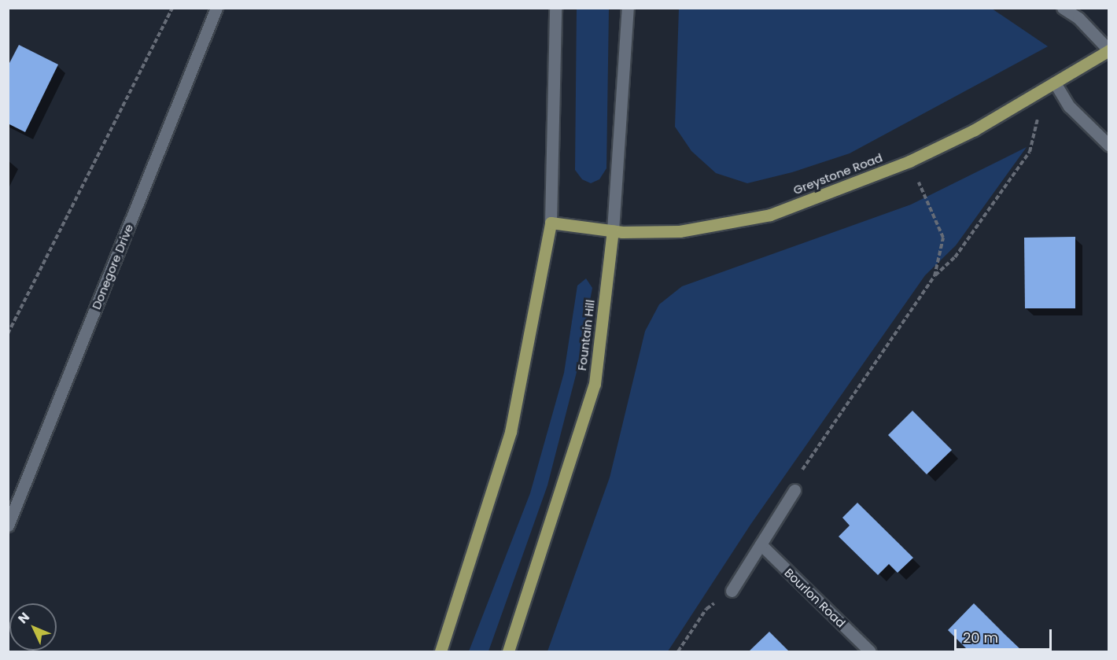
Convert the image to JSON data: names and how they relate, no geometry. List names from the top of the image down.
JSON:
{
  "streets": {
    "main road": ["Greystone Road", "Fountain Hill"],
    "street": ["Donegore Drive", "Bourlon Road"]
  },
  "crossings": [
    ["Greystone Road", "Fountain Hill"]
  ],
  "scale_bar": "20 m",
  "north": "top left"
}
